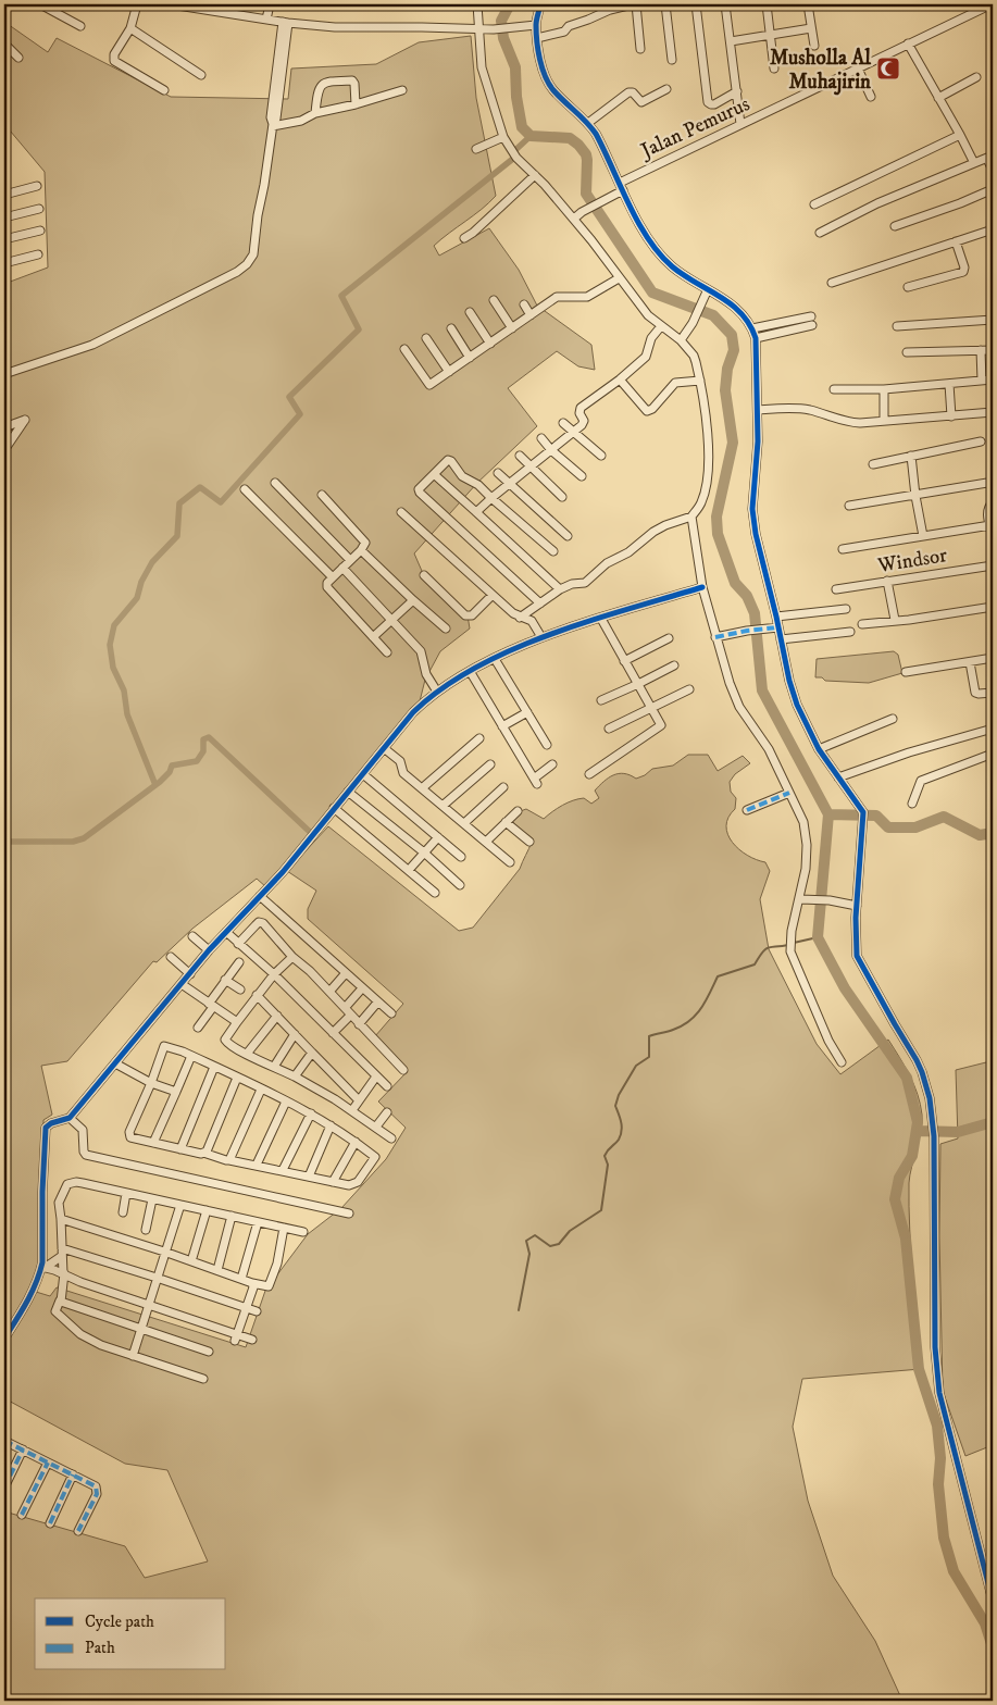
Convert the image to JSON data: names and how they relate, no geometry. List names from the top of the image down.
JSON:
{
  "streets": {
    "street": ["Jalan Pemurus", "Windsor"]
  },
  "places": {
    "mosque": ["Musholla Al Muhajirin"]
  },
  "legend": ["Cycle path", "Path"]
}
